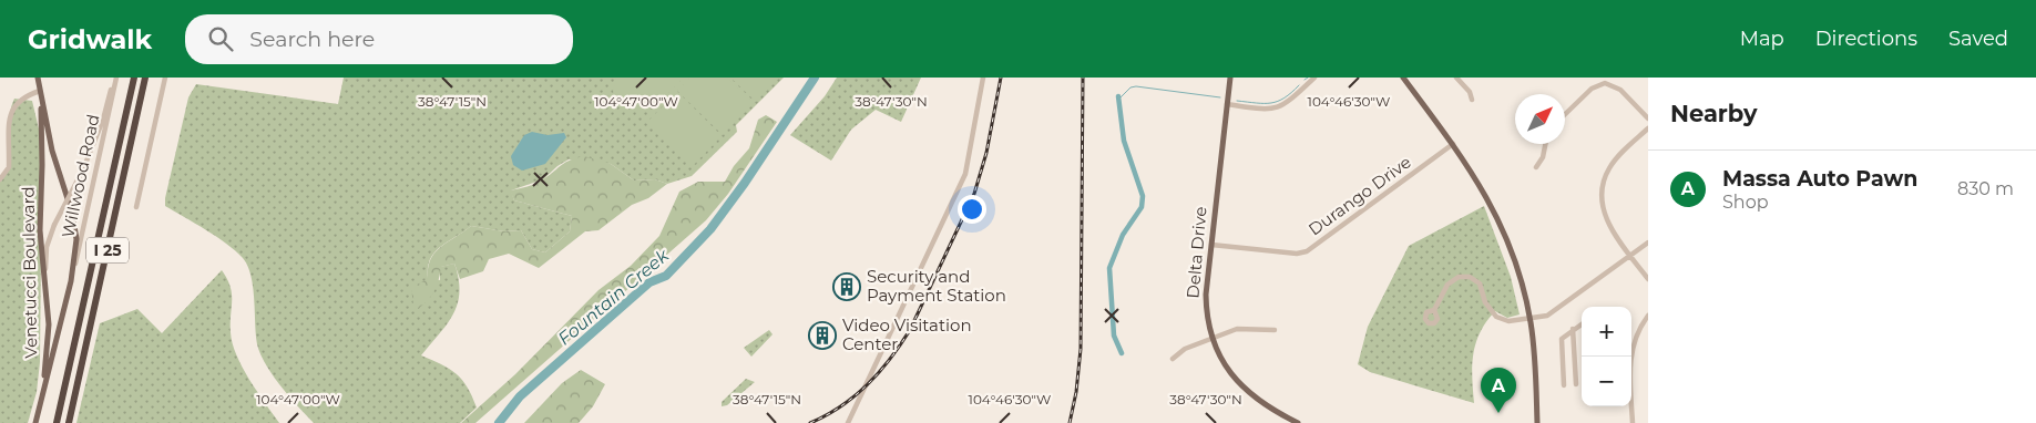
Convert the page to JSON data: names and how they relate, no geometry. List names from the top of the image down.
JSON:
{
  "streets": {
    "highway": ["I 25"],
    "main road": ["Delta Drive", "Venetucci Boulevard"],
    "street": ["Willwood Road", "Durango Drive"]
  },
  "crossings": [
    ["Willwood Road", "Venetucci Boulevard"],
    ["Durango Drive", "Delta Drive"]
  ],
  "water": ["Fountain Creek"],
  "places": {
    "building": ["Security and Payment Station", "Video Visitation Center"]
  },
  "north": "top right",
  "page": {
    "header": "Gridwalk",
    "search": "Search here",
    "nav": ["Map", "Directions", "Saved"],
    "heading": "Nearby",
    "list": [
      {
        "mark": "A",
        "name": "Massa Auto Pawn",
        "note": "Shop",
        "value": "830 m"
      }
    ],
    "map_buttons": ["+", "−"],
    "pins": "A"
  },
  "coordinates": [
    "104°47'00\"W",
    "104°46'30\"W",
    "38°47'15\"N",
    "38°47'30\"N"
  ]
}
